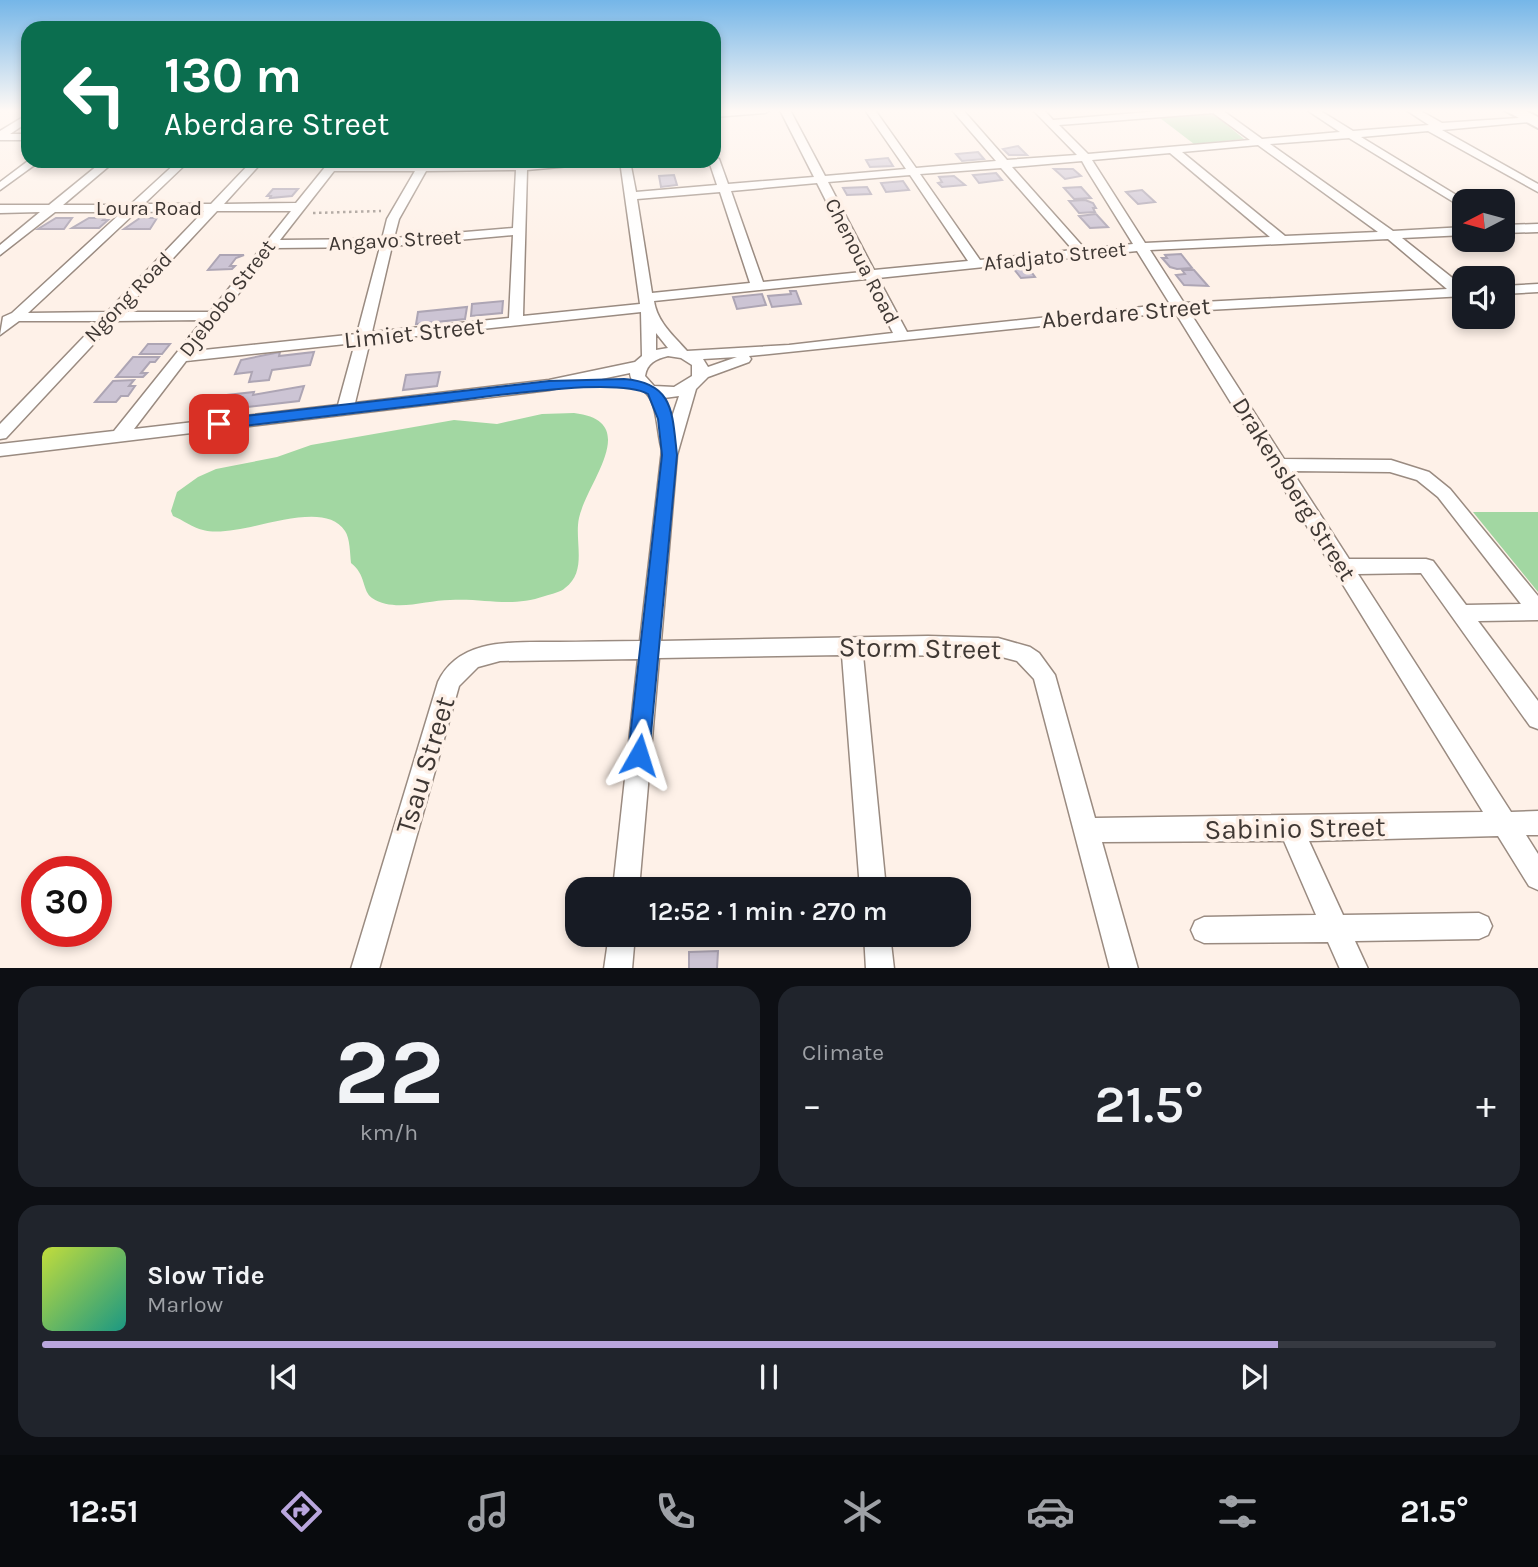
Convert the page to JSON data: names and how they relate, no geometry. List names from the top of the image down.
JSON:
{
  "streets": {
    "street": [
      "Loura Road",
      "Angavo Street",
      "Afadjato Street",
      "Chenoua Road",
      "Ngong Road",
      "Djebobo Street",
      "Aberdare Street",
      "Limiet Street",
      "Drakensberg Street",
      "Storm Street",
      "Tsau Street",
      "Sabinio Street"
    ]
  },
  "crossings": [
    ["Loura Road", "Ngong Road"],
    ["Loura Road", "Djebobo Street"],
    ["Angavo Street", "Djebobo Street"],
    ["Afadjato Street", "Chenoua Road"],
    ["Afadjato Street", "Limiet Street"],
    ["Afadjato Street", "Drakensberg Street"],
    ["Chenoua Road", "Aberdare Street"],
    ["Djebobo Street", "Limiet Street"],
    ["Aberdare Street", "Drakensberg Street"],
    ["Drakensberg Street", "Sabinio Street"],
    ["Storm Street", "Tsau Street"],
    ["Storm Street", "Sabinio Street"]
  ],
  "north": "left",
  "page": {
    "turn": ["130 m", "Aberdare Street"],
    "limit": "30",
    "trip": "12:52 · 1 min · 270 m",
    "tile": [
      ["22", "km/h"],
      "Climate"
    ],
    "heat": ["−", "21.5°", "+"],
    "song": ["Slow Tide", "Marlow"],
    "tabs": ["12:51", "21.5°"]
  }
}
